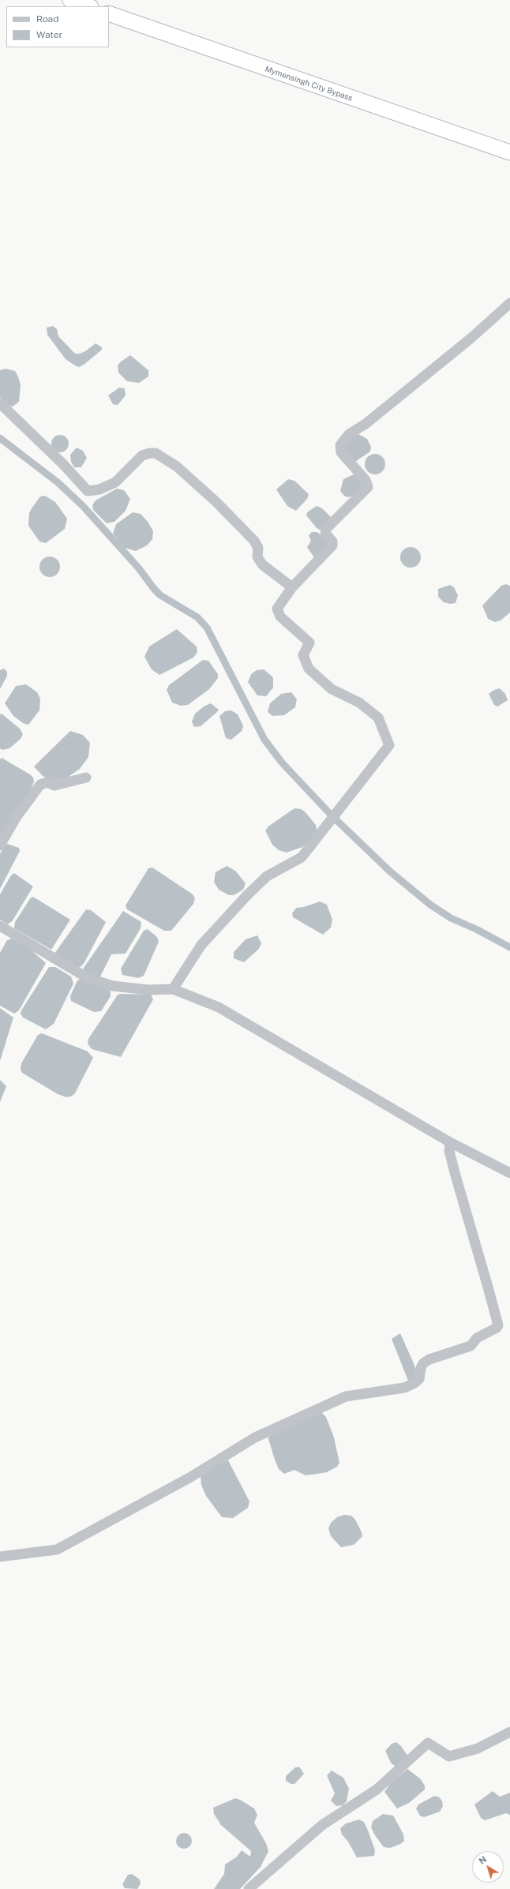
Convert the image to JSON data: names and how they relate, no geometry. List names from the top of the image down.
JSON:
{
  "streets": {
    "highway": ["Mymensingh City Bypass"]
  },
  "legend": ["Road", "Water"],
  "north": "top left"
}
